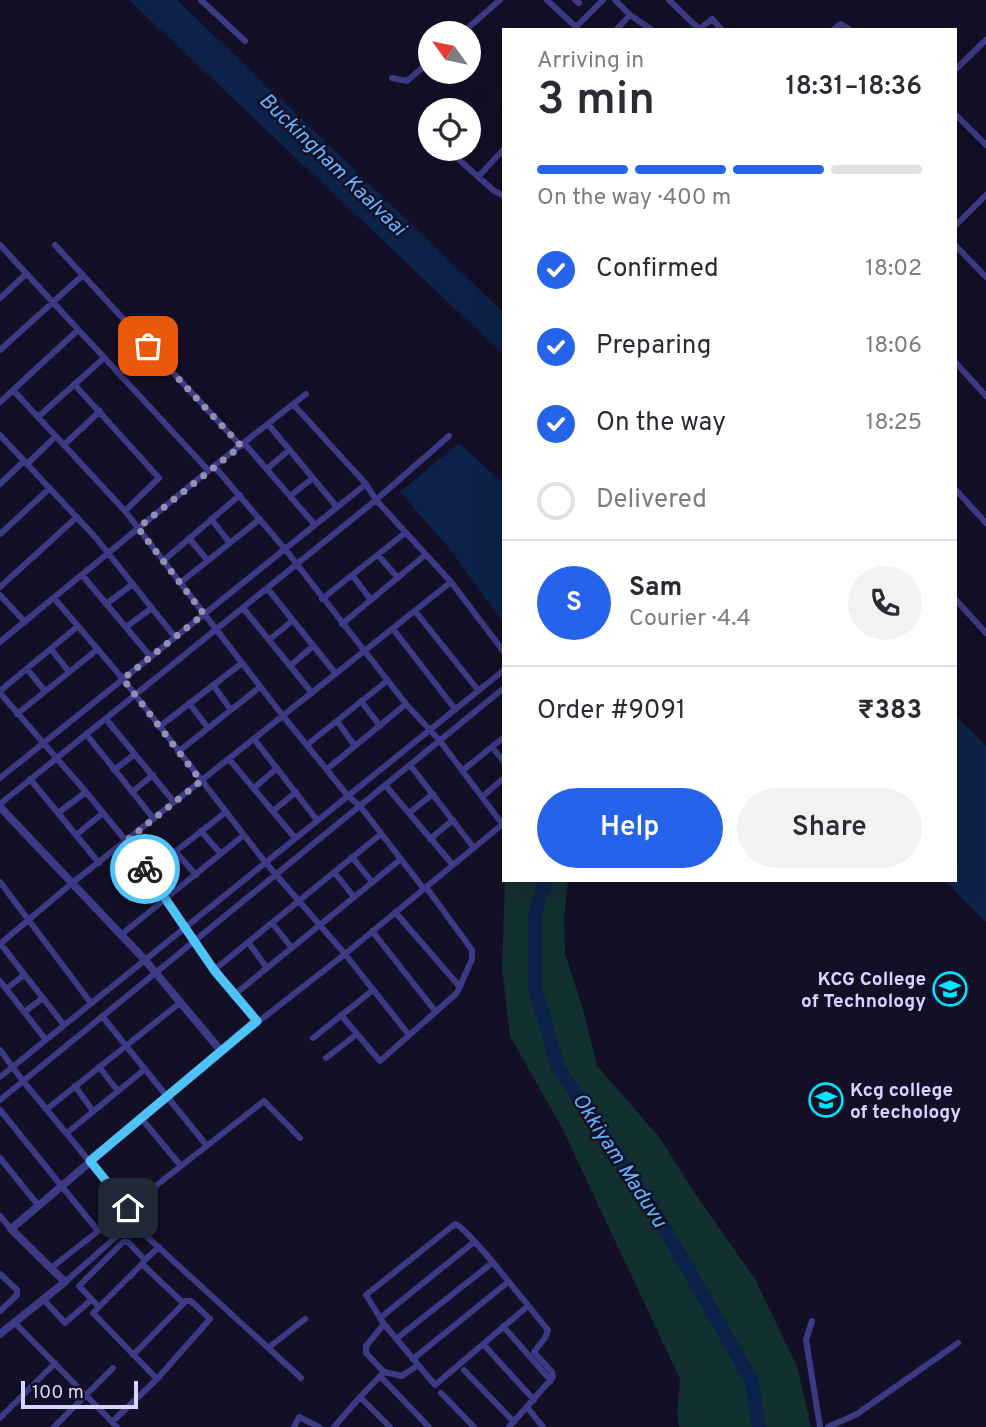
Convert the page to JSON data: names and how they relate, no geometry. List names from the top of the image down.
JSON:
{
  "water": ["Buckingham Kaalvaai", "Okkiyam Maduvu"],
  "places": {
    "school or university": ["KCG College of Technology", "Kcg college of techology"]
  },
  "scale_bar": "100 m",
  "north": "top left",
  "page": {
    "heading": ["3 min", "Arriving in", "18:31–18:36"],
    "panel": [
      "Sam",
      "Courier · 4.4",
      "Order #9091",
      "₹383"
    ],
    "bar": "On the way · 400 m",
    "list": [
      ["Confirmed", "18:02"],
      ["Preparing", "18:06"],
      ["On the way", "18:25"],
      "Delivered"
    ],
    "round": "S",
    "buttons": ["Help", "Share"],
    "scale": "100 m"
  }
}
